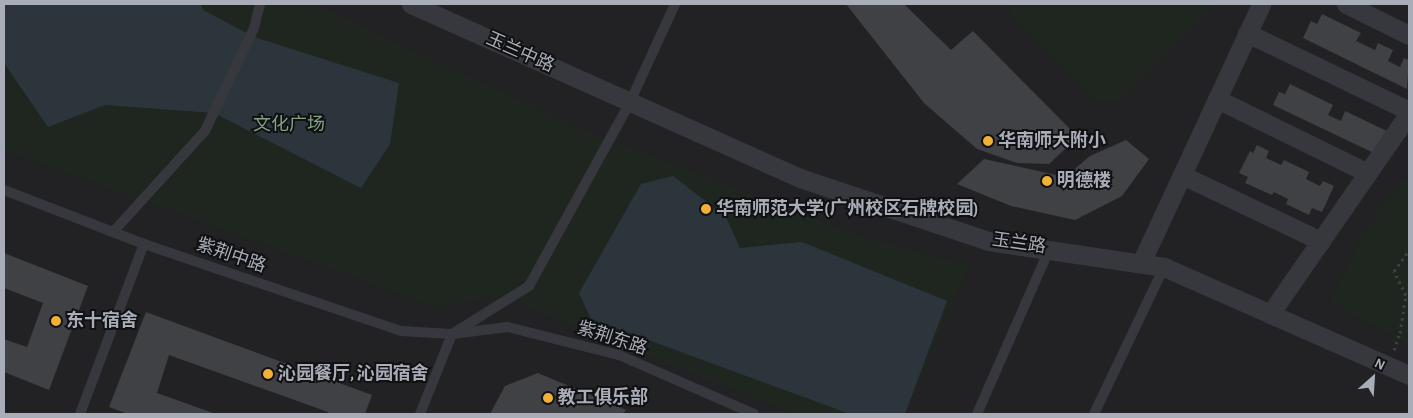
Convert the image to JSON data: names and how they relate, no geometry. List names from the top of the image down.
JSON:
{
  "streets": {
    "street": ["玉兰中路", "玉兰路"],
    "lane": ["紫荆中路", "紫荆东路"]
  },
  "crossings": [
    ["玉兰中路", "玉兰路"],
    ["紫荆中路", "紫荆东路"]
  ],
  "parks": ["文化广场"],
  "places": [
    "华南师大附小",
    "明德楼",
    "华南师范大学(广州校区石牌校园)",
    "东十宿舍",
    "沁园餐厅, 沁园宿舍",
    "教工俱乐部"
  ],
  "north": "top right"
}
